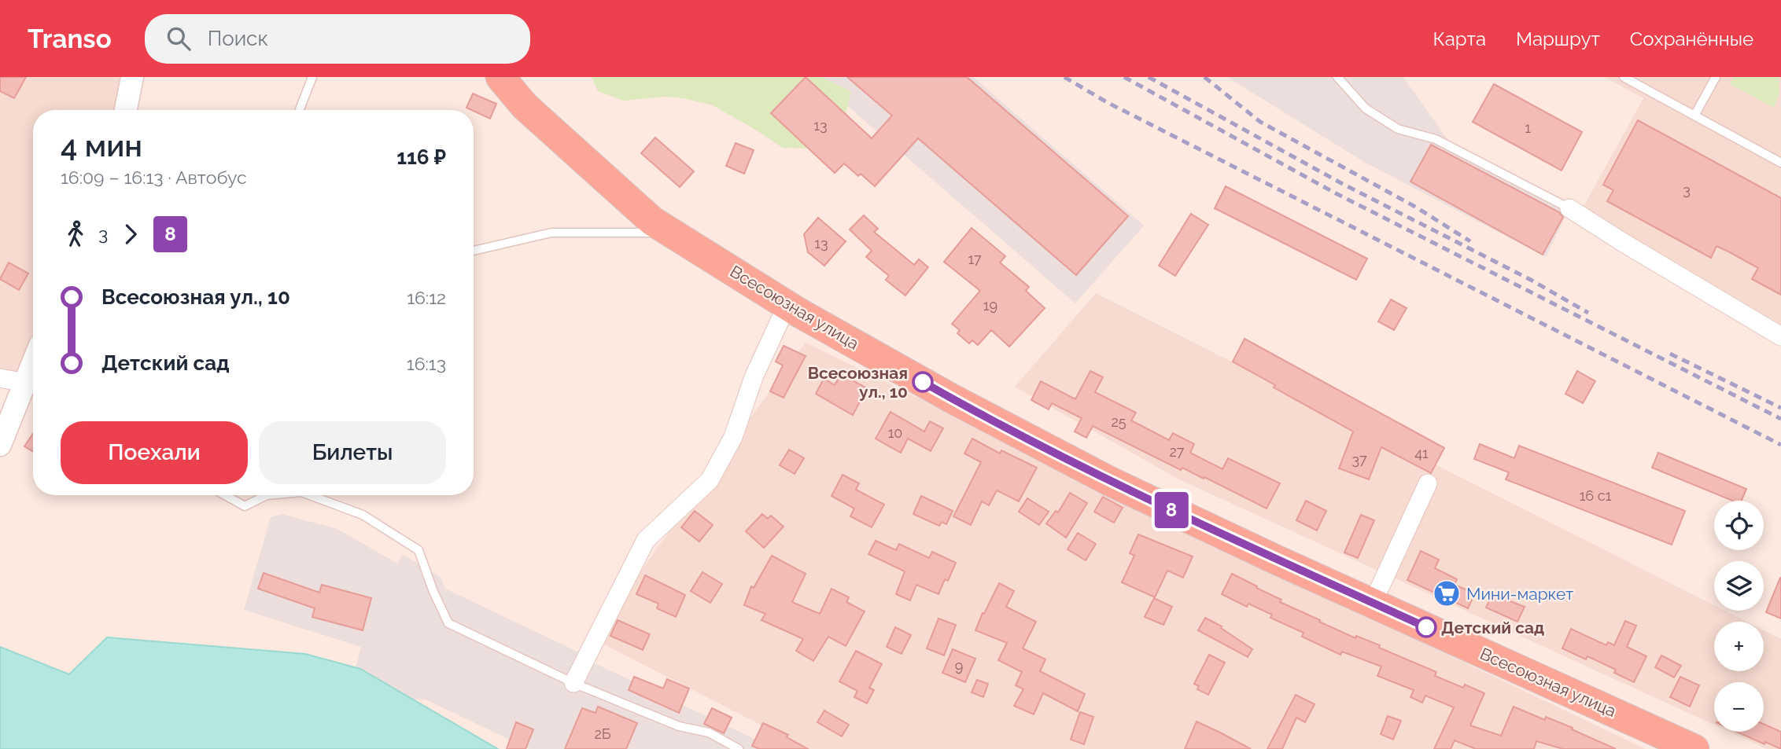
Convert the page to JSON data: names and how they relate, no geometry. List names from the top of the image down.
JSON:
{
  "streets": {
    "highway": ["Всесоюзная улица"]
  },
  "places": {
    "other": ["Всесоюзная ул., 10", "Детский сад"],
    "supermarket": ["Мини-маркет"]
  },
  "lines": ["bus line 8"],
  "house_numbers": [
    "13",
    "1",
    "3",
    "13",
    "17",
    "19",
    "25",
    "10",
    "27",
    "41",
    "37",
    "16 с1",
    "9",
    "2Б"
  ],
  "page": {
    "header": "Transo",
    "search": "Поиск",
    "nav": ["Карта", "Маршрут", "Сохранённые"],
    "on_map": "8",
    "heading": ["4 мин", "16:09 – 16:13 · Автобус", "116 ₽"],
    "legs": ["3", "8"],
    "list": [
      {
        "name": "Всесоюзная ул., 10",
        "value": "16:12"
      },
      {
        "name": "Детский сад",
        "value": "16:13"
      }
    ],
    "buttons": ["Поехали", "Билеты"],
    "map_buttons": ["+", "−"]
  }
}
